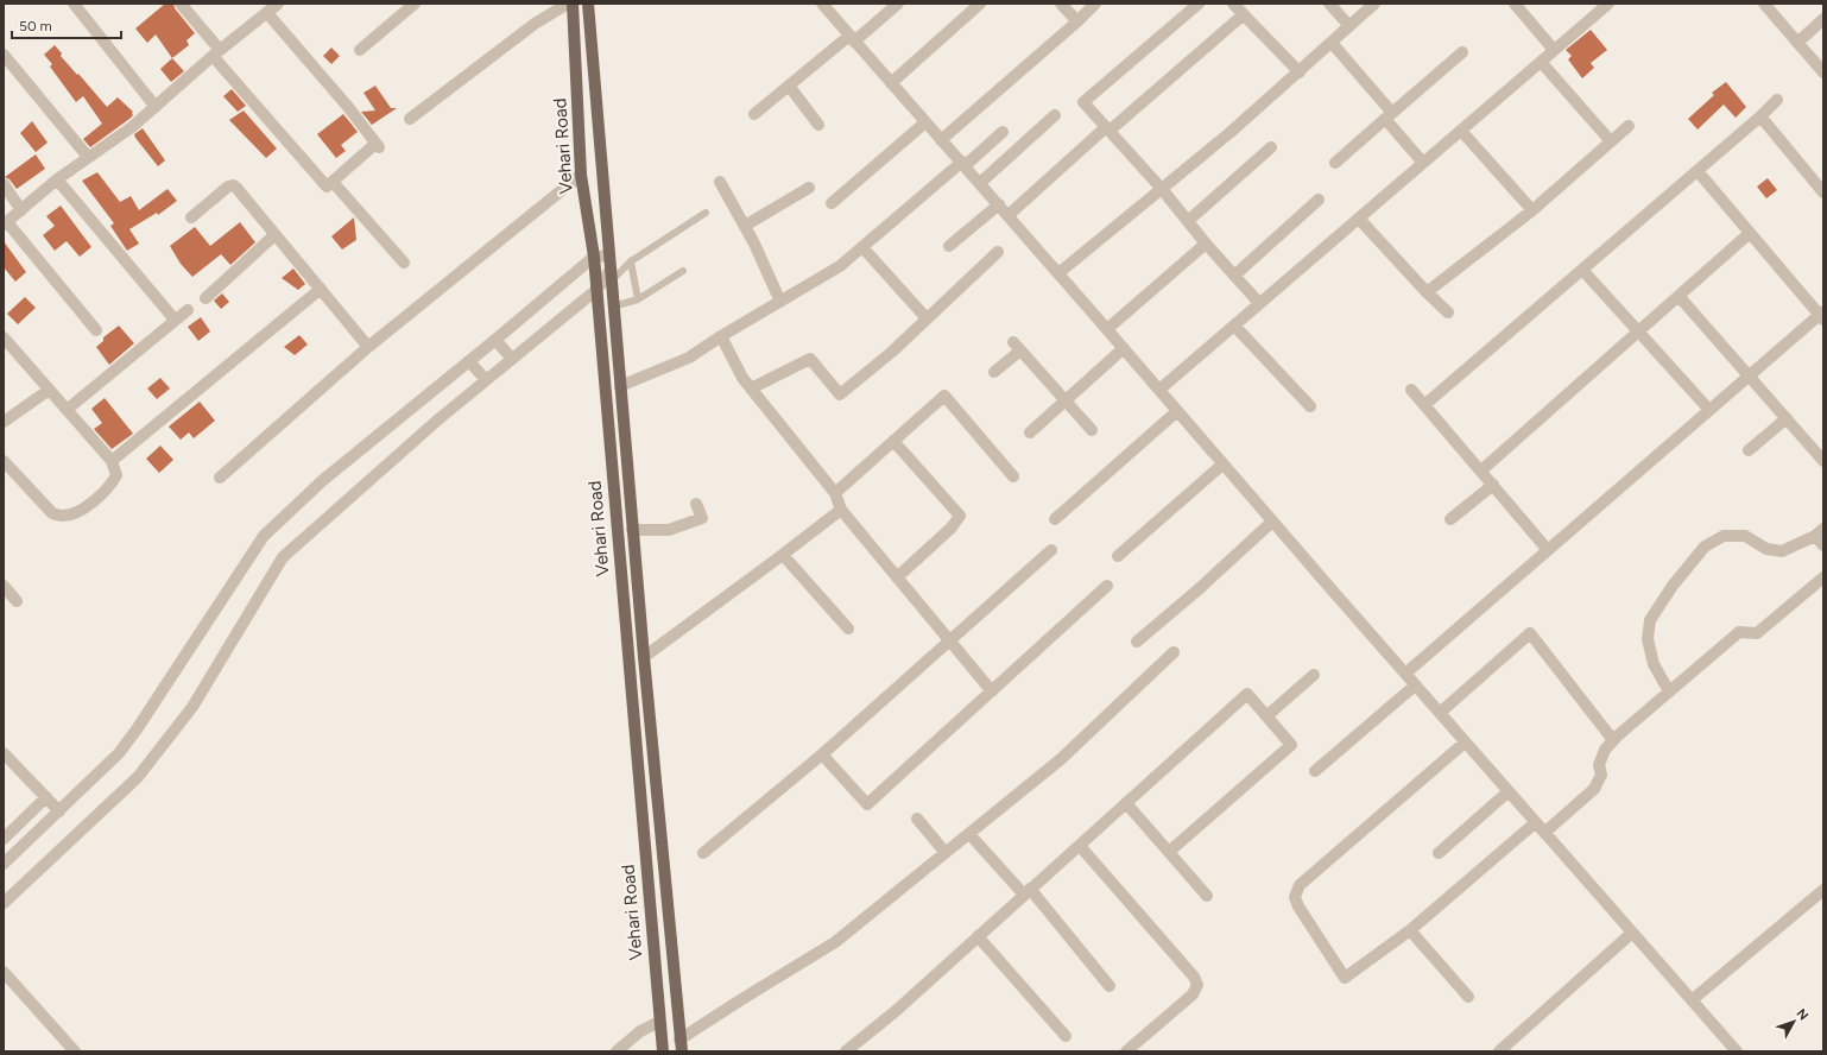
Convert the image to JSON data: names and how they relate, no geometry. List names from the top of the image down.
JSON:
{
  "streets": {
    "main road": ["Vehari Road"]
  },
  "scale_bar": "50 m",
  "north": "top right"
}
